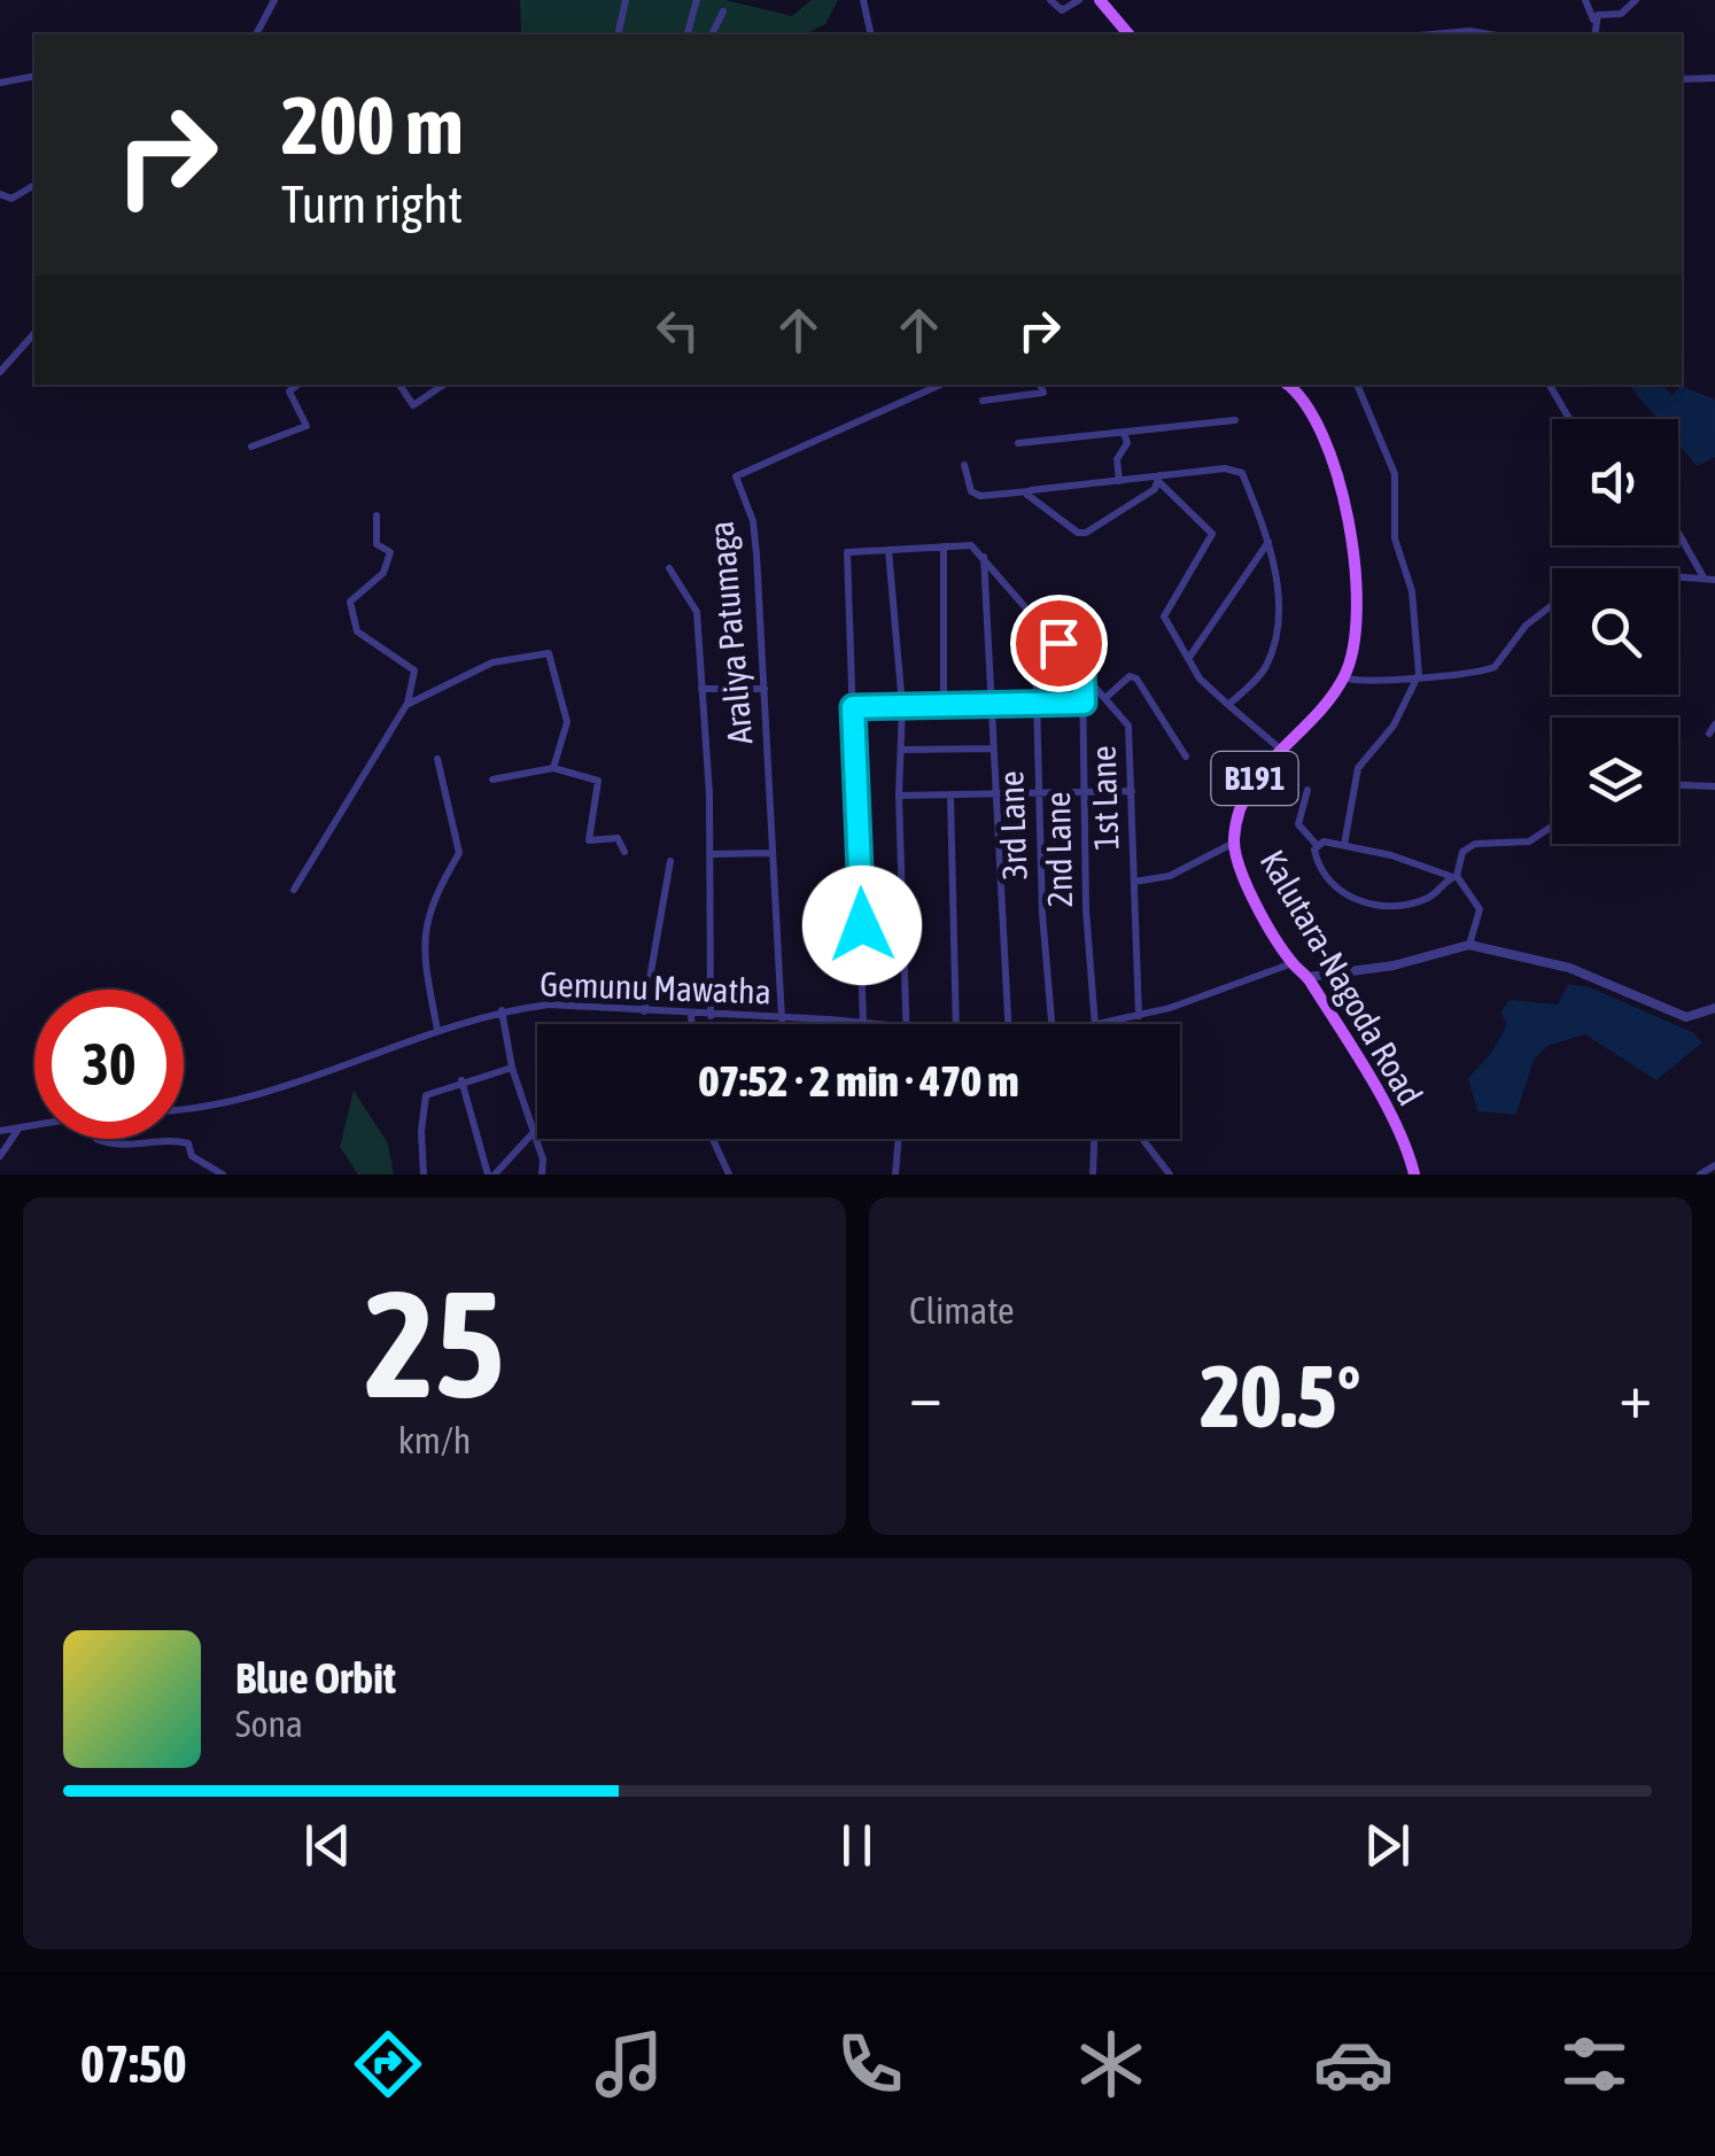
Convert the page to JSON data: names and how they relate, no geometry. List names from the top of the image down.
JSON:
{
  "streets": {
    "main road": ["B191", "Kalutara-Nagoda Road"],
    "street": [
      "Araliya Patumaga",
      "1st Lane",
      "3rd Lane",
      "2nd Lane",
      "Gemunu Mawatha"
    ]
  },
  "crossings": [
    ["Araliya Patumaga", "Gemunu Mawatha"],
    ["1st Lane", "3rd Lane"],
    ["1st Lane", "2nd Lane"],
    ["1st Lane", "Gemunu Mawatha"],
    ["Kalutara-Nagoda Road", "Gemunu Mawatha"]
  ],
  "page": {
    "turn": ["200 m", "Turn right"],
    "limit": "30",
    "trip": "07:52 · 2 min · 470 m",
    "tile": [
      ["25", "km/h"],
      "Climate"
    ],
    "heat": ["−", "20.5°", "+"],
    "song": ["Blue Orbit", "Sona"],
    "tabs": "07:50"
  }
}
